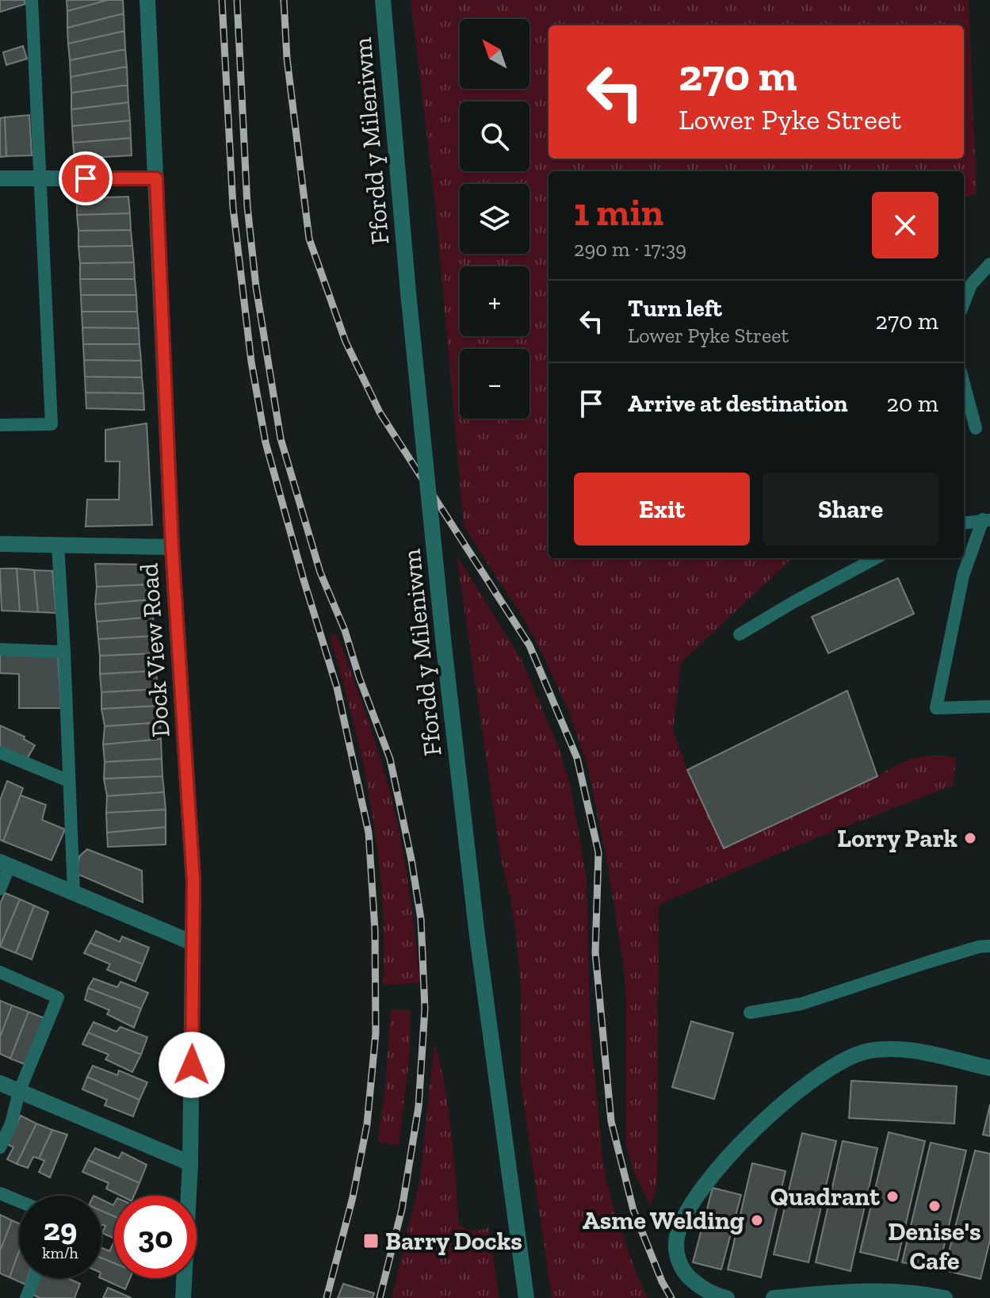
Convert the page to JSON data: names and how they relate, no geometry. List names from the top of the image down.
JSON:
{
  "streets": {
    "street": ["Ffordd y Mileniwm", "Dock View Road"]
  },
  "places": {
    "other": [
      "Lorry Park",
      "Quadrant",
      "Denise's Cafe",
      "Asme Welding"
    ],
    "transit": ["Barry Docks"]
  },
  "north": "top left",
  "page": {
    "map_buttons": ["+", "−"],
    "turn": ["270 m", "Lower Pyke Street"],
    "heading": ["1 min", "290 m · 17:39"],
    "list": [
      {
        "name": "Turn left",
        "note": "Lower Pyke Street",
        "value": "270 m"
      },
      {
        "name": "Arrive at destination",
        "value": "20 m"
      }
    ],
    "buttons": ["Exit", "Share"],
    "speed": "29 km/h",
    "limit": "30"
  }
}
